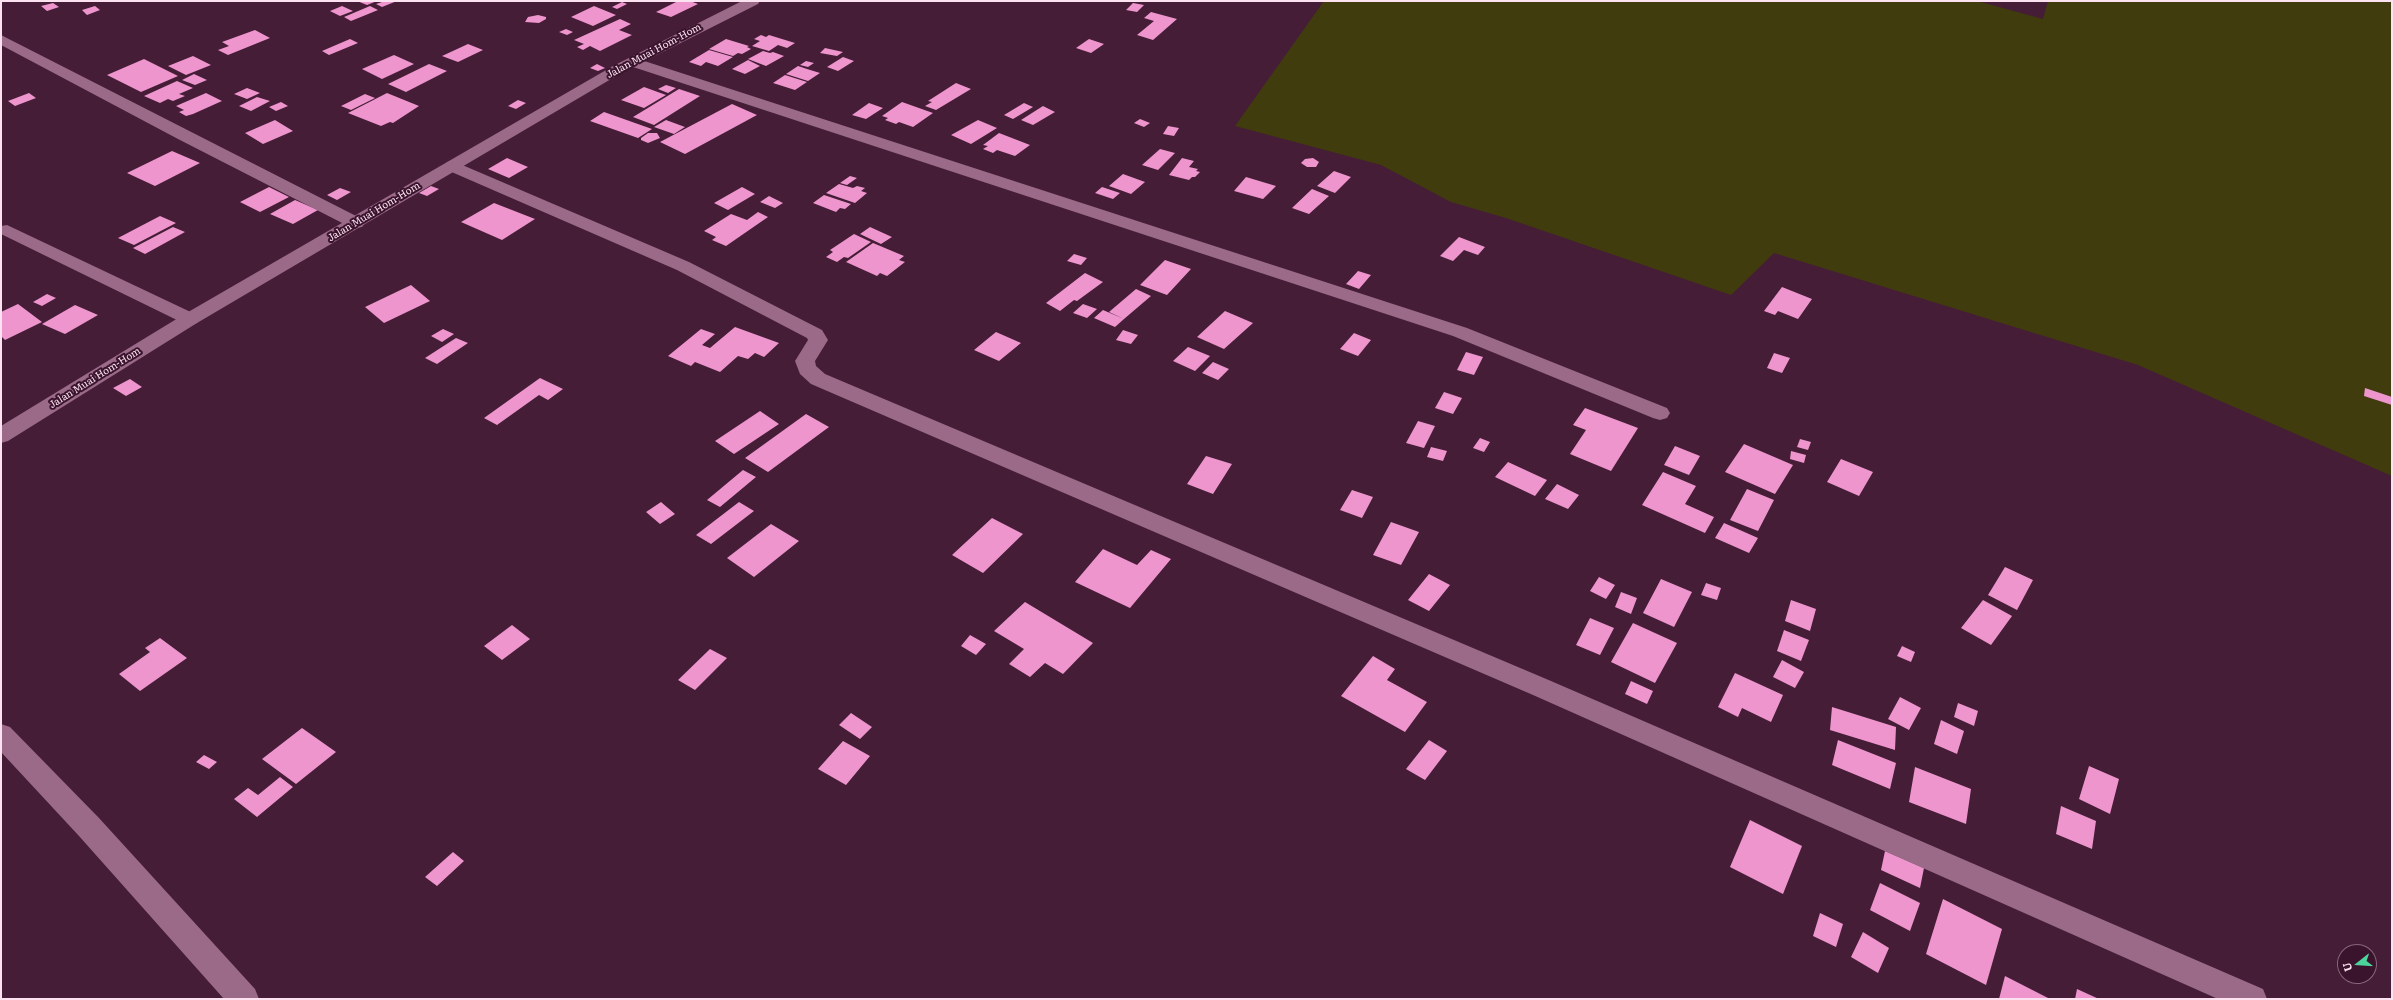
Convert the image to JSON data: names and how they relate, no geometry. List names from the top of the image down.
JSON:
{
  "streets": {
    "street": ["Jalan Muai Hom-Hom"]
  },
  "north": "left"
}
